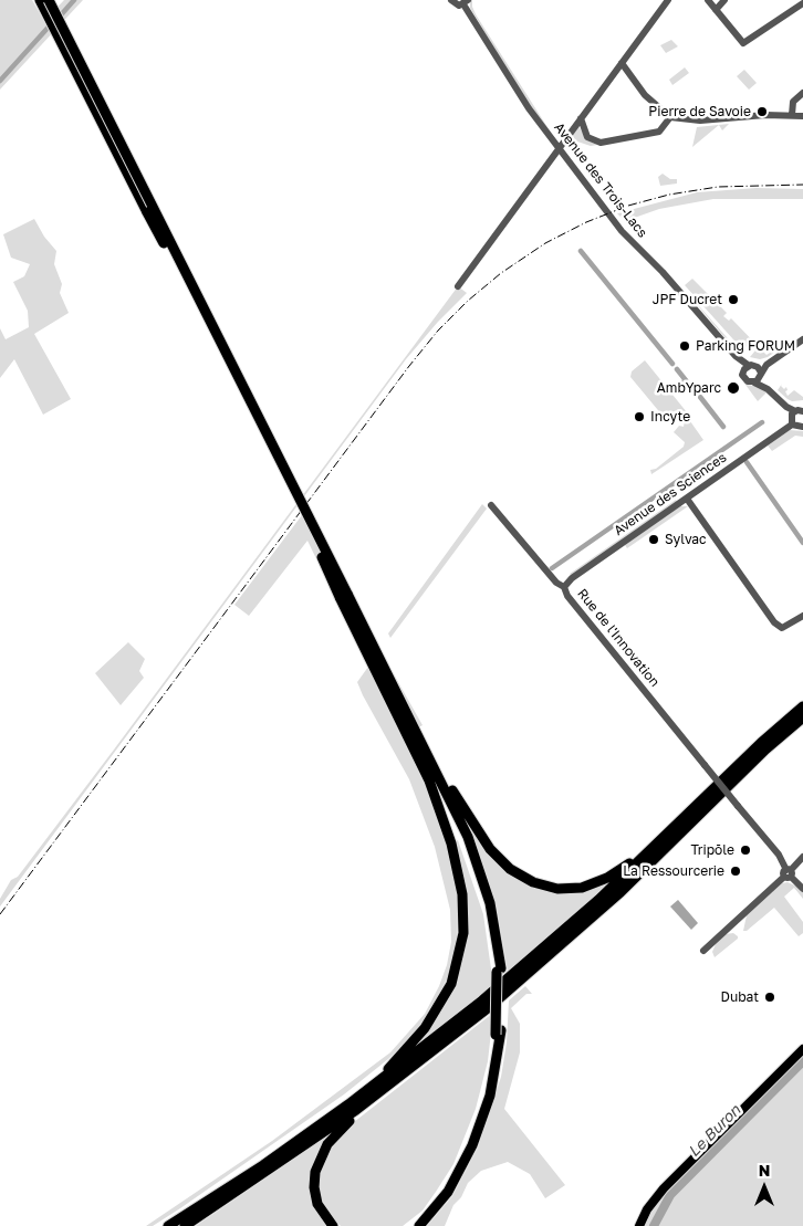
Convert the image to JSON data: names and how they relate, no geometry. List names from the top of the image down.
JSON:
{
  "streets": {
    "street": ["Avenue des Trois-Lacs", "Avenue des Sciences", "Rue de l'Innovation"]
  },
  "crossings": [
    ["Avenue des Sciences", "Rue de l'Innovation"]
  ],
  "water": ["Le Buron"],
  "places": [
    "Pierre de Savoie",
    "JPF Ducret",
    "Parking FORUM",
    "AmbYparc",
    "Incyte",
    "Sylvac",
    "Tripōle",
    "La Ressourcerie",
    "Dubat"
  ],
  "north": "top"
}
